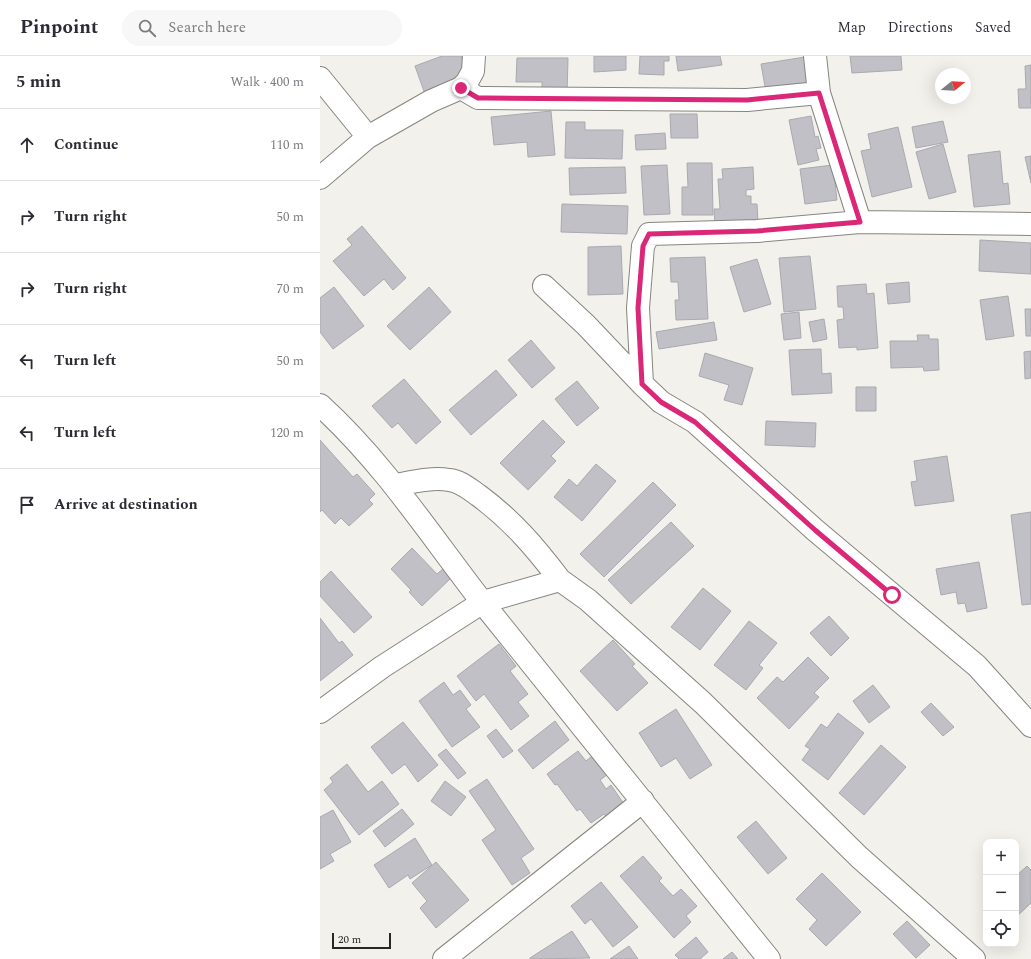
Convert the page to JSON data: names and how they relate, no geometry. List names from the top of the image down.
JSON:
{
  "scale_bar": "20 m",
  "north": "right",
  "page": {
    "header": "Pinpoint",
    "search": "Search here",
    "nav": ["Map", "Directions", "Saved"],
    "heading": ["5 min", "Walk · 400 m"],
    "list": [
      ["Continue", "110 m"],
      ["Turn right", "50 m"],
      ["Turn right", "70 m"],
      ["Turn left", "50 m"],
      ["Turn left", "120 m"],
      "Arrive at destination"
    ],
    "map_buttons": ["+", "−"],
    "scale": "20 m"
  }
}
